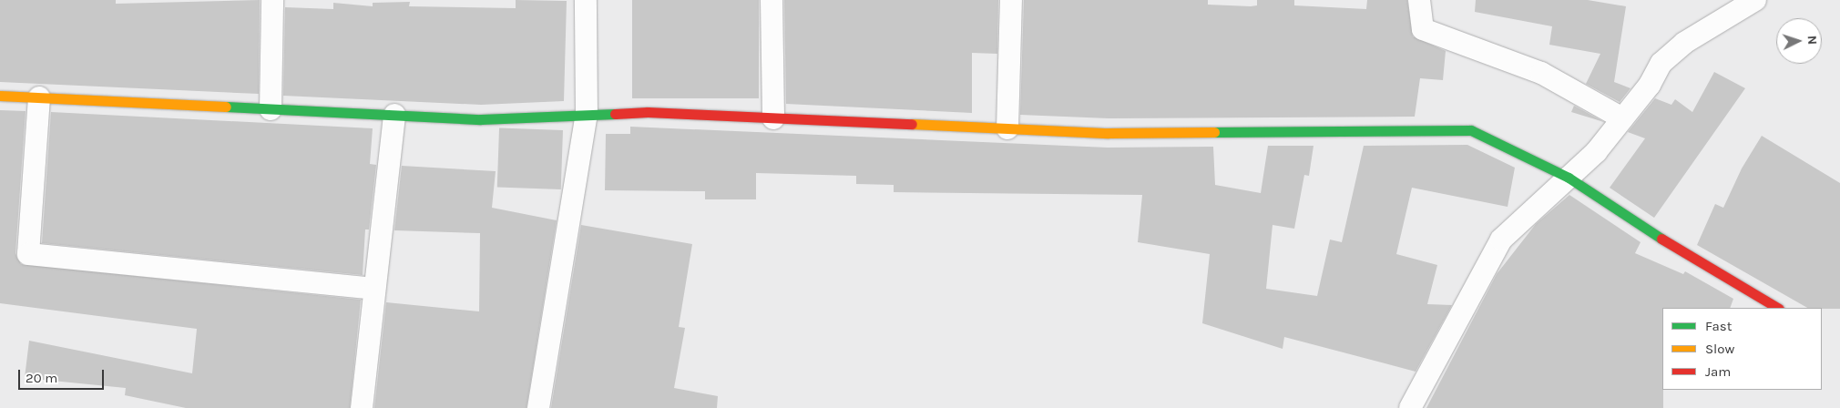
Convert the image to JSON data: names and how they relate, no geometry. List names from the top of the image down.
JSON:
{
  "legend": ["Fast", "Slow", "Jam"],
  "scale_bar": "20 m",
  "north": "right"
}
